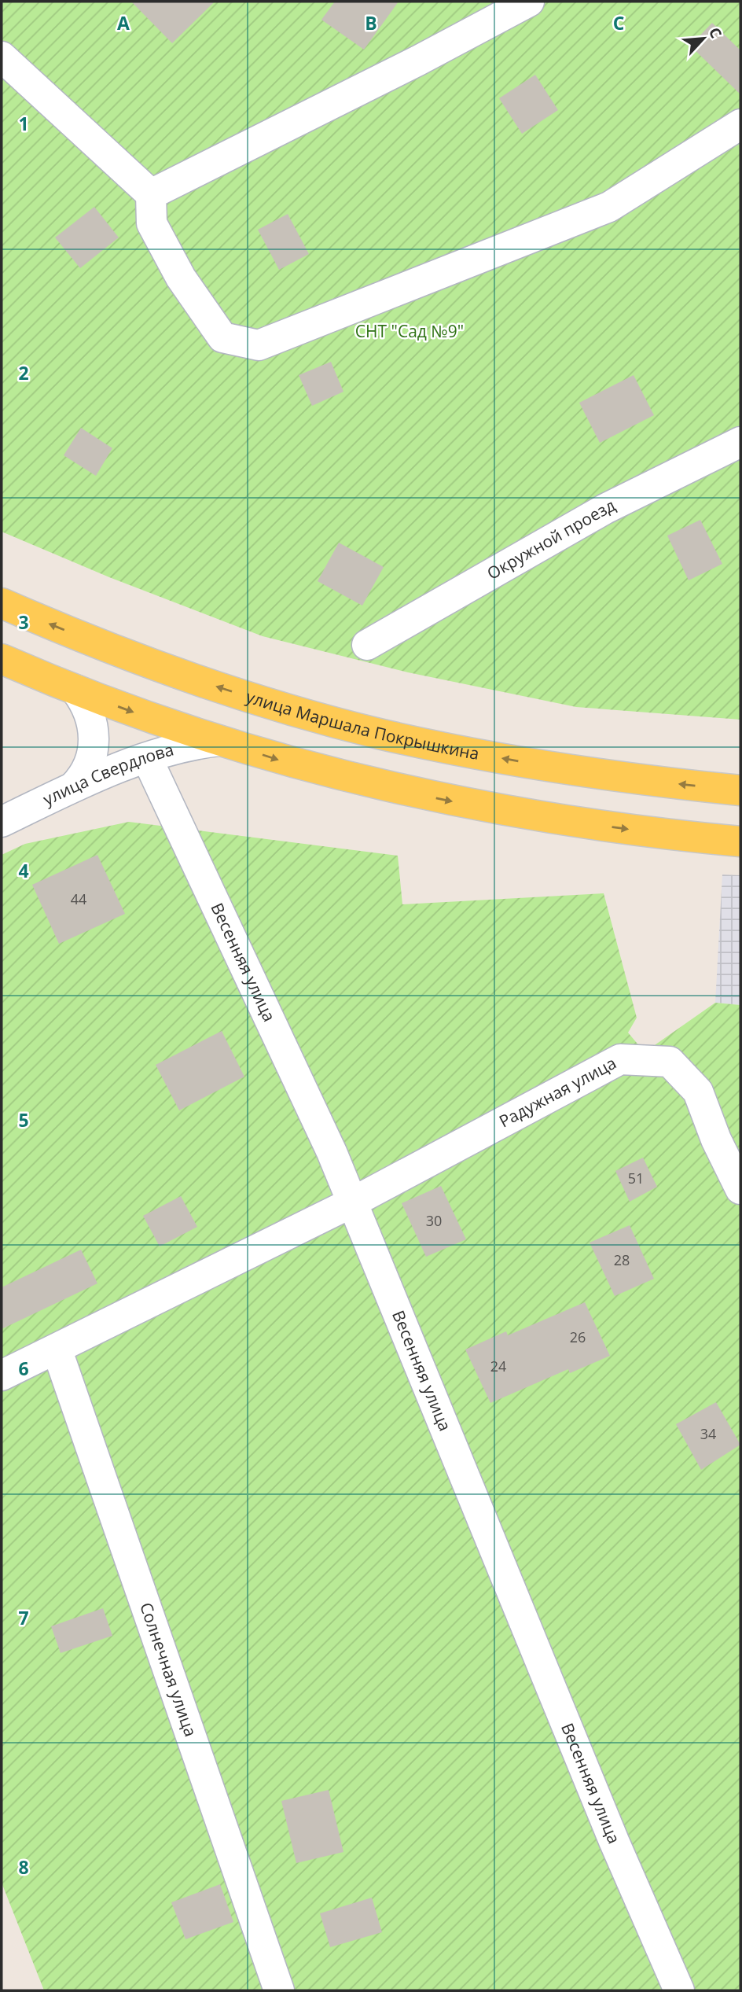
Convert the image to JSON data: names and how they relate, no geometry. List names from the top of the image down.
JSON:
{
  "streets": {
    "main road": ["улица Маршала Покрышкина"],
    "street": [
      "Окружной проезд",
      "улица Свердлова",
      "Весенняя улица",
      "Радужная улица",
      "Солнечная улица"
    ]
  },
  "crossings": [
    ["улица Свердлова", "Весенняя улица"],
    ["Весенняя улица", "Радужная улица"],
    ["Радужная улица", "Солнечная улица"]
  ],
  "parks": ["СНТ \"Сад №9\""],
  "house_numbers": [
    "44",
    "51",
    "30",
    "28",
    "26",
    "24",
    "34"
  ],
  "north": "top right",
  "grid": {
    "columns": ["A", "B", "C"],
    "rows": [
      "1",
      "2",
      "3",
      "4",
      "5",
      "6",
      "7",
      "8"
    ]
  }
}
